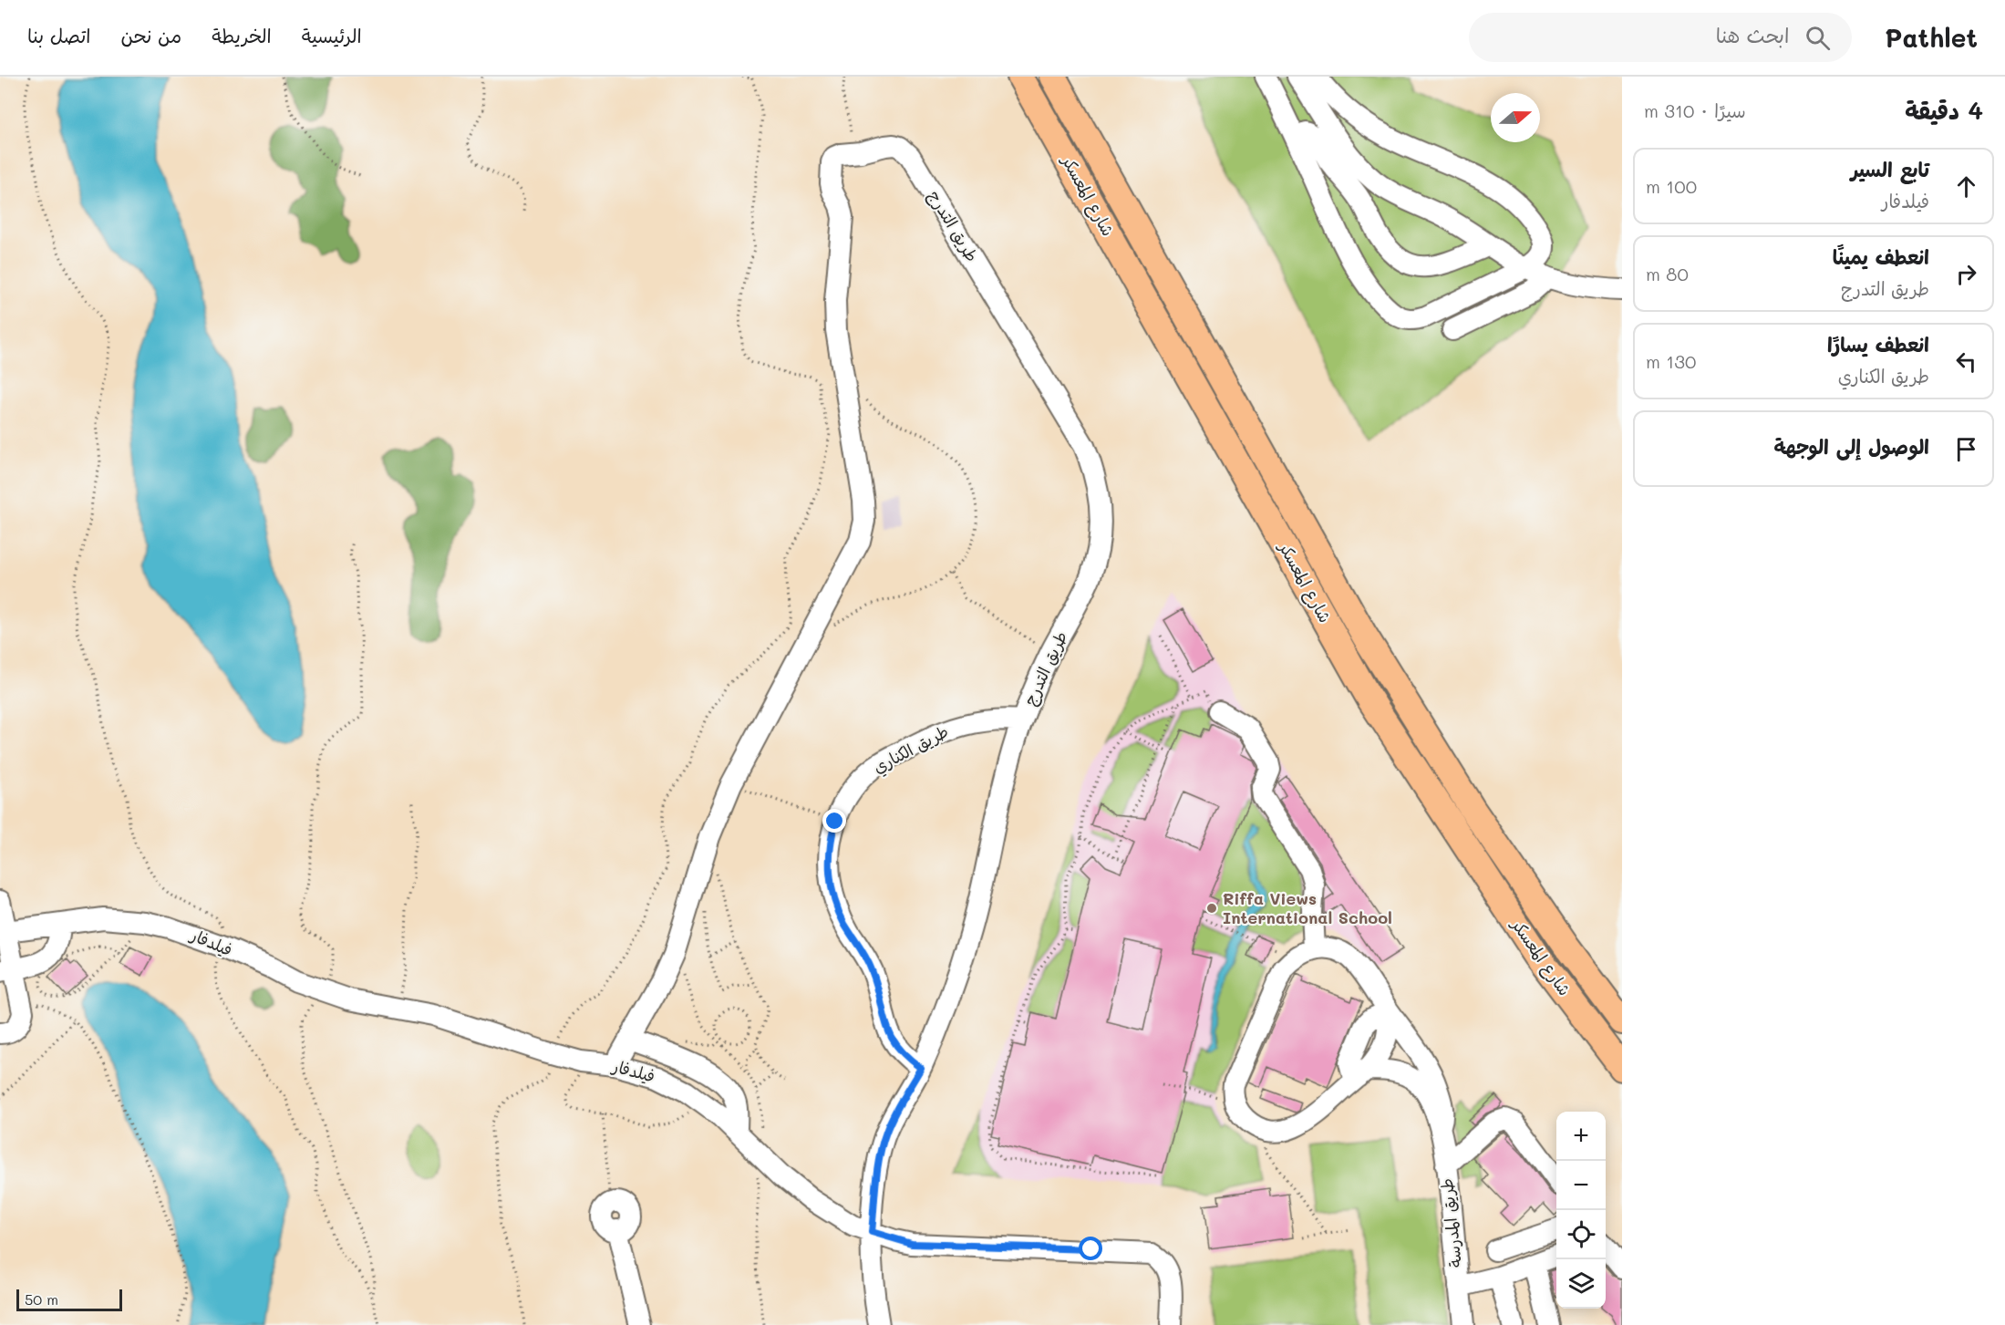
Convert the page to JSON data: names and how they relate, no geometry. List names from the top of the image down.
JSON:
{
  "streets": {
    "main road": ["شارع المعسكر"],
    "street": [
      "طريق التدرج",
      "طريق الكناري",
      "فيلدفار",
      "طريق المدرسة"
    ]
  },
  "crossings": [
    ["طريق التدرج", "طريق الكناري"],
    ["طريق التدرج", "فيلدفار"]
  ],
  "places": ["Riffa Views International School"],
  "scale_bar": "50 m",
  "north": "right",
  "page": {
    "header": "Pathlet",
    "search": "ابحث هنا",
    "nav": [
      "الرئيسية",
      "الخريطة",
      "من نحن",
      "اتصل بنا"
    ],
    "heading": ["4 دقيقة", "سيرًا · 310 m"],
    "list": [
      ["تابع السير", "فيلدفار", "100 m"],
      ["انعطف يمينًا", "طريق التدرج", "80 m"],
      ["انعطف يسارًا", "طريق الكناري", "130 m"],
      "الوصول إلى الوجهة"
    ],
    "map_buttons": ["+", "−"],
    "scale": "50 m"
  }
}
